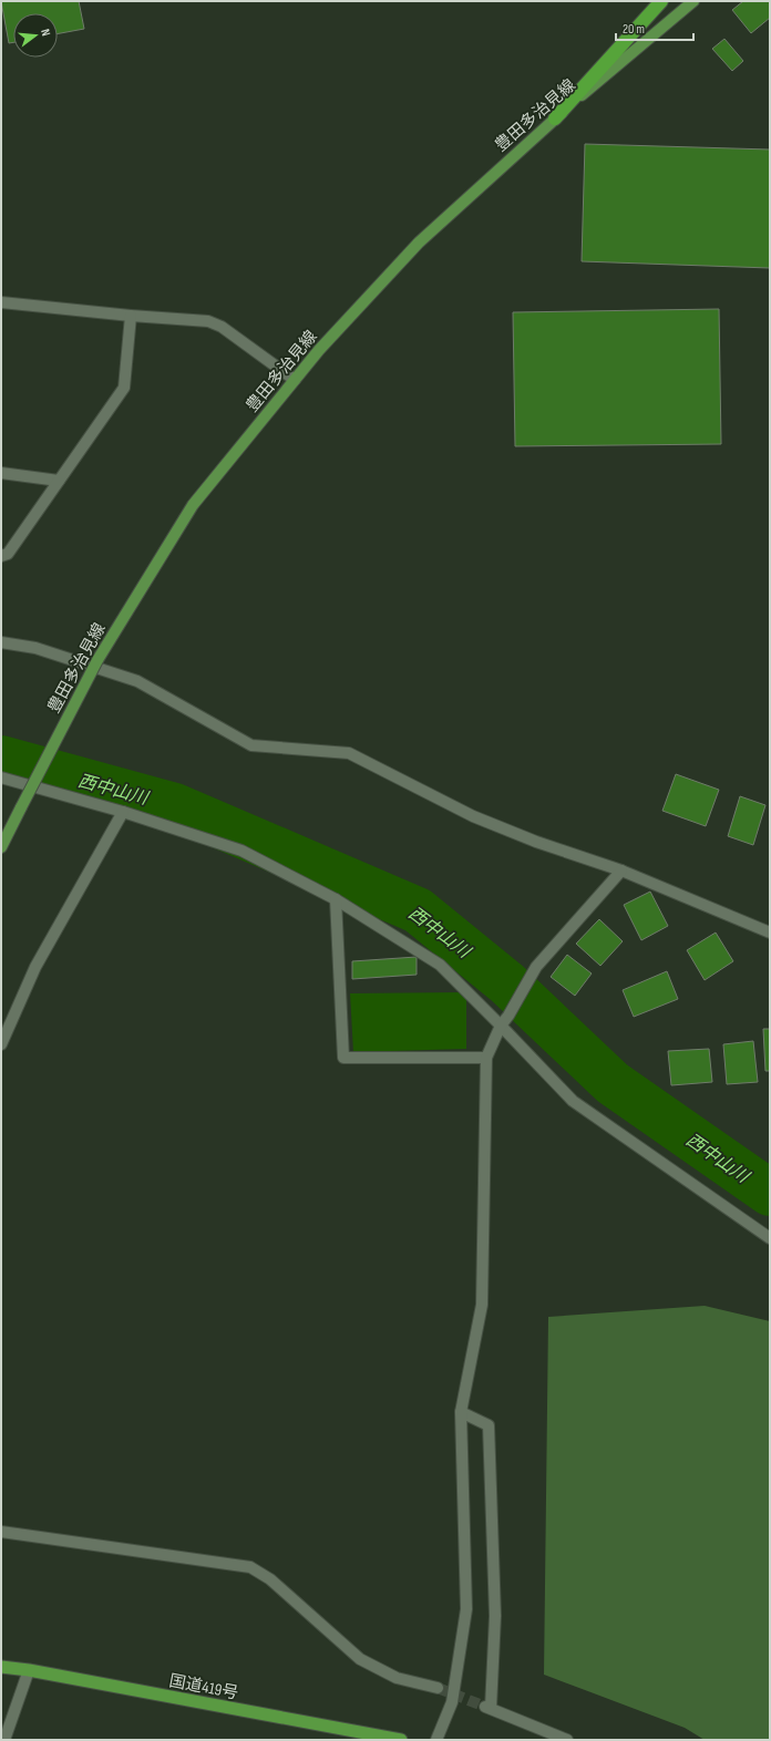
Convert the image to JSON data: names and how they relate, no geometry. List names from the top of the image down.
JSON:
{
  "streets": {
    "highway": ["国道419号"],
    "main road": ["豊田多治見線"]
  },
  "water": ["西中山川"],
  "scale_bar": "20 m",
  "north": "right"
}
